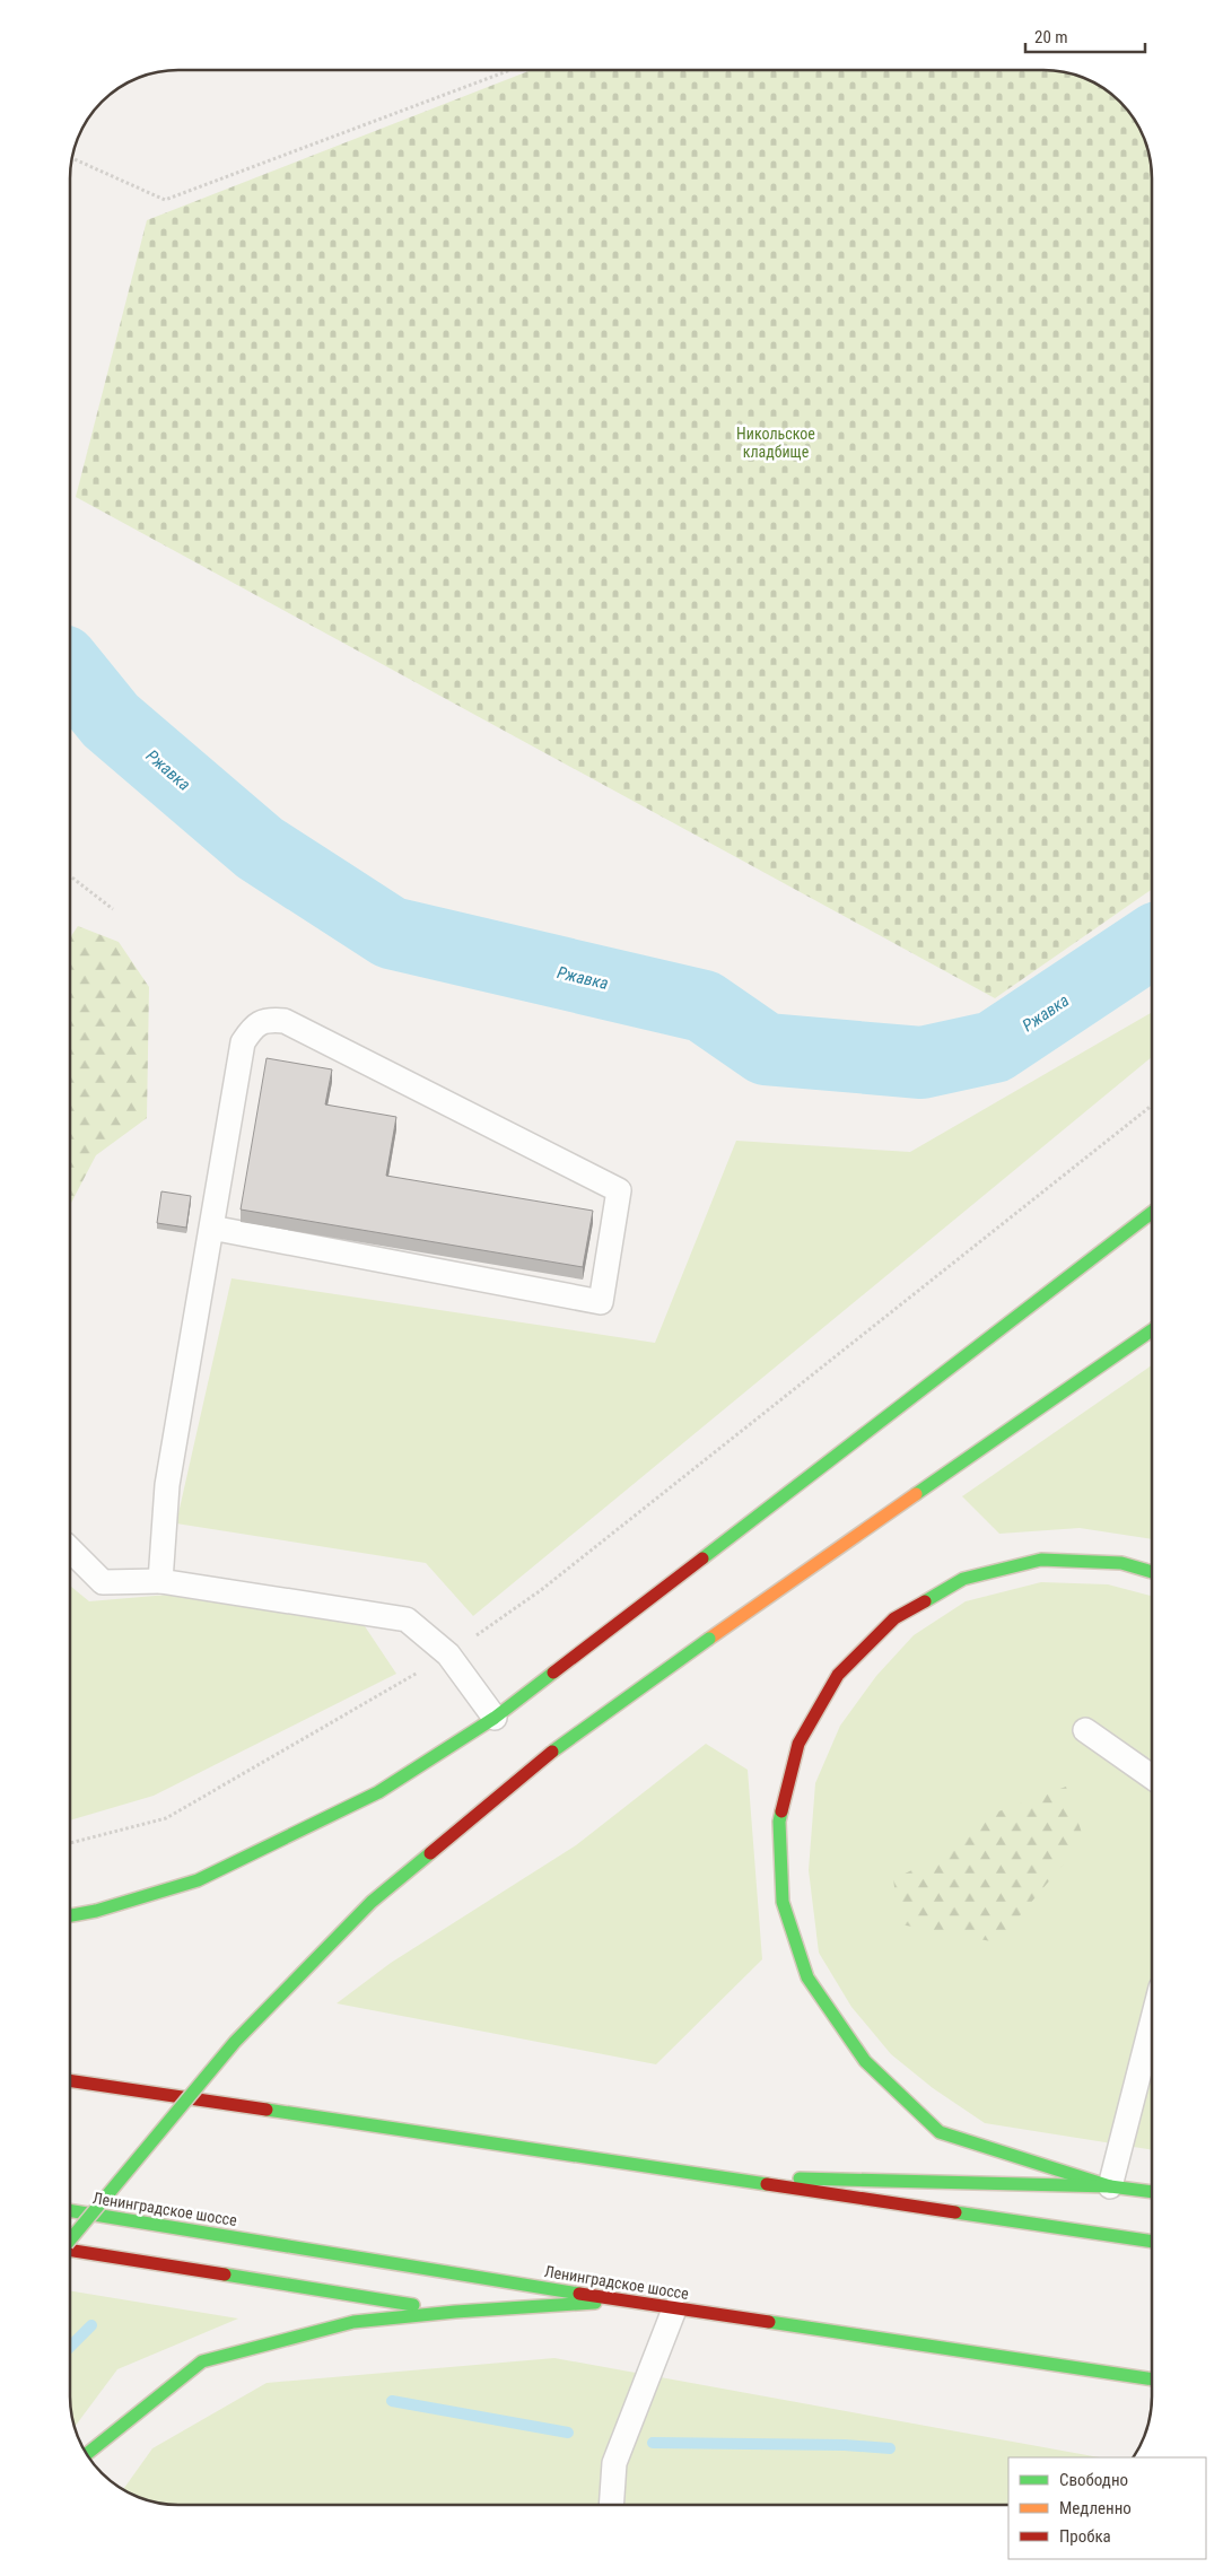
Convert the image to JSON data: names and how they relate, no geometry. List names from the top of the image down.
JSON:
{
  "streets": {
    "main road": ["Ленинградское шоссе"]
  },
  "water": ["Ржавка"],
  "parks": ["Никольское кладбище"],
  "legend": ["Свободно", "Медленно", "Пробка"],
  "scale_bar": "20 m"
}
